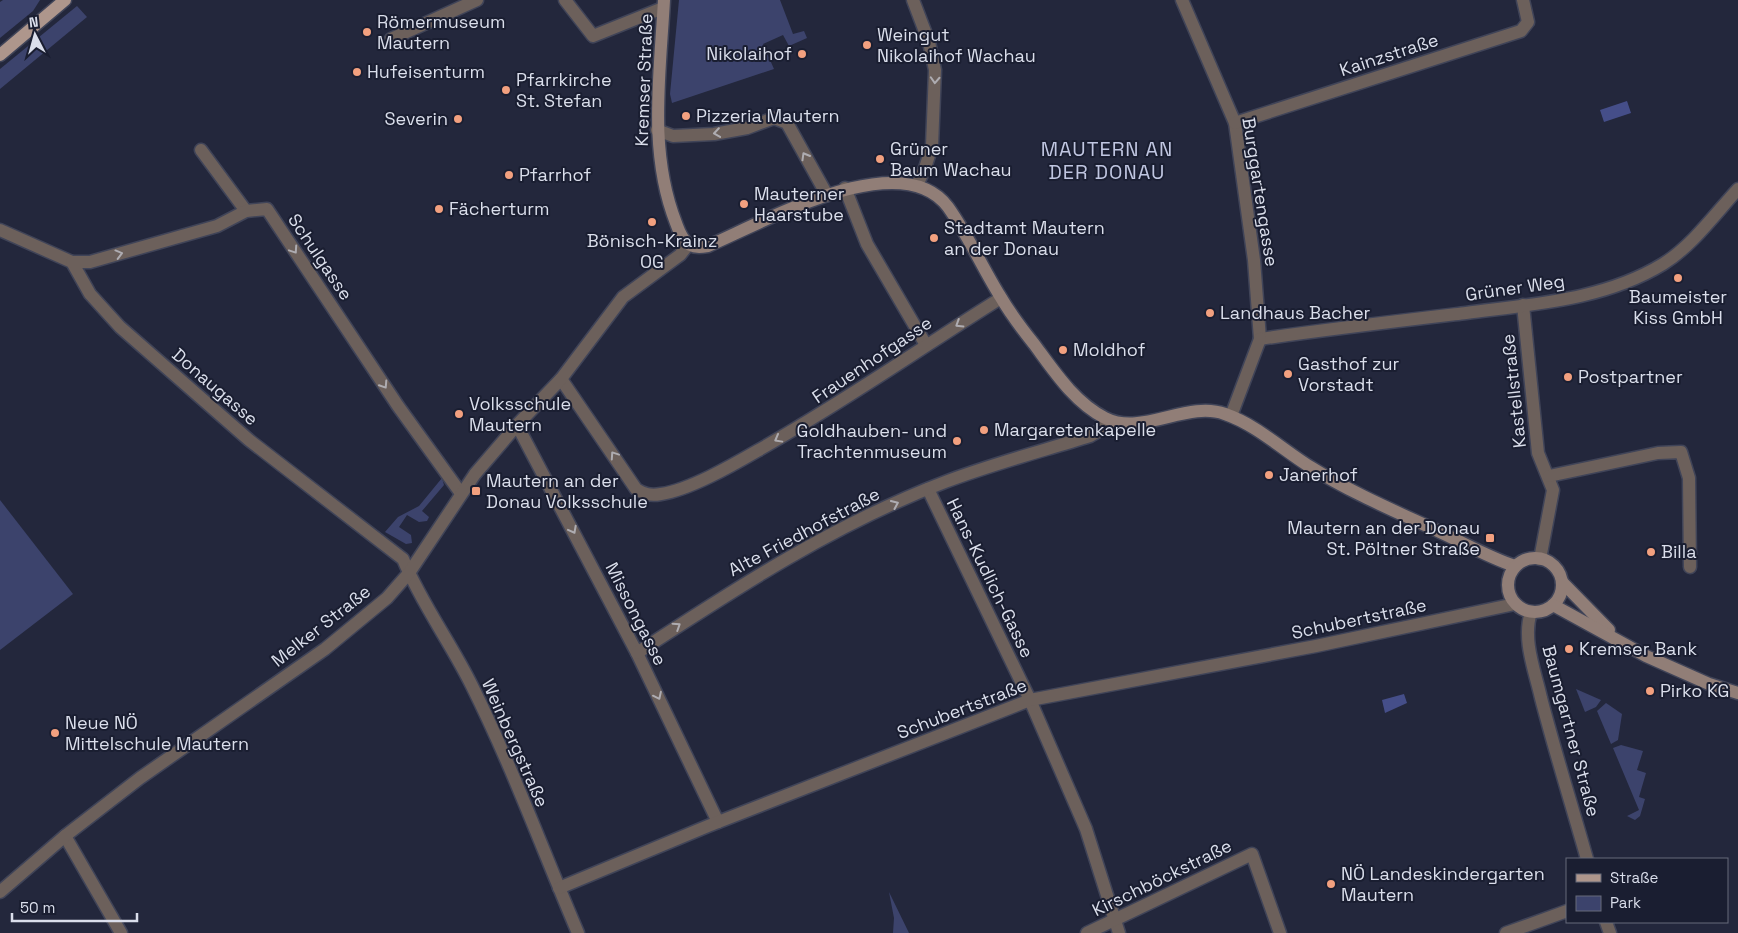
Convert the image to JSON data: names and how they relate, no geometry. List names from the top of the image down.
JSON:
{
  "streets": {
    "main road": ["Kremser Straße"],
    "street": [
      "Kainzstraße",
      "Burggartengasse",
      "Schulgasse",
      "Grüner Weg",
      "Frauenhofgasse",
      "Donaugasse",
      "Kastellstraße",
      "Alte Friedhofstraße",
      "Hans-Kudlich-Gasse",
      "Missongasse",
      "Schubertstraße",
      "Melker Straße",
      "Baumgartner Straße",
      "Weinbergstraße",
      "Kirschböckstraße"
    ]
  },
  "crossings": [
    ["Kainzstraße", "Burggartengasse"],
    ["Kremser Straße", "Melker Straße"],
    ["Burggartengasse", "Grüner Weg"],
    ["Schulgasse", "Melker Straße"],
    ["Grüner Weg", "Kastellstraße"],
    ["Frauenhofgasse", "Melker Straße"],
    ["Donaugasse", "Melker Straße"],
    ["Donaugasse", "Weinbergstraße"],
    ["Kastellstraße", "Schubertstraße"],
    ["Kastellstraße", "Baumgartner Straße"],
    ["Alte Friedhofstraße", "Hans-Kudlich-Gasse"],
    ["Alte Friedhofstraße", "Missongasse"],
    ["Hans-Kudlich-Gasse", "Schubertstraße"],
    ["Hans-Kudlich-Gasse", "Kirschböckstraße"],
    ["Missongasse", "Schubertstraße"],
    ["Missongasse", "Melker Straße"],
    ["Schubertstraße", "Baumgartner Straße"],
    ["Schubertstraße", "Weinbergstraße"],
    ["Melker Straße", "Weinbergstraße"]
  ],
  "one_way": [
    "Schulgasse",
    "Frauenhofgasse",
    "Alte Friedhofstraße",
    "Missongasse"
  ],
  "districts": ["MAUTERN AN DER DONAU"],
  "places": {
    "other": [
      "Römermuseum Mautern",
      "Weingut Nikolaihof Wachau",
      "Nikolaihof",
      "Hufeisenturm",
      "Pfarrkirche St. Stefan",
      "Pizzeria Mautern",
      "Severin",
      "Grüner Baum Wachau",
      "Pfarrhof",
      "Mauterner Haarstube",
      "Fächerturm",
      "Bönisch-Krainz OG",
      "Stadtamt Mautern an der Donau",
      "Baumeister Kiss GmbH",
      "Landhaus Bacher",
      "Moldhof",
      "Gasthof zur Vorstadt",
      "Postpartner",
      "Volksschule Mautern",
      "Margaretenkapelle",
      "Goldhauben- und Trachtenmuseum",
      "Janerhof",
      "Billa",
      "Kremser Bank",
      "Pirko KG",
      "Neue NÖ Mittelschule Mautern",
      "NÖ Landeskindergarten Mautern"
    ],
    "transit": ["Mautern an der Donau Volksschule", "Mautern an der Donau St. Pöltner Straße"]
  },
  "legend": ["Straße", "Park"],
  "scale_bar": "50 m",
  "north": "top"
}
